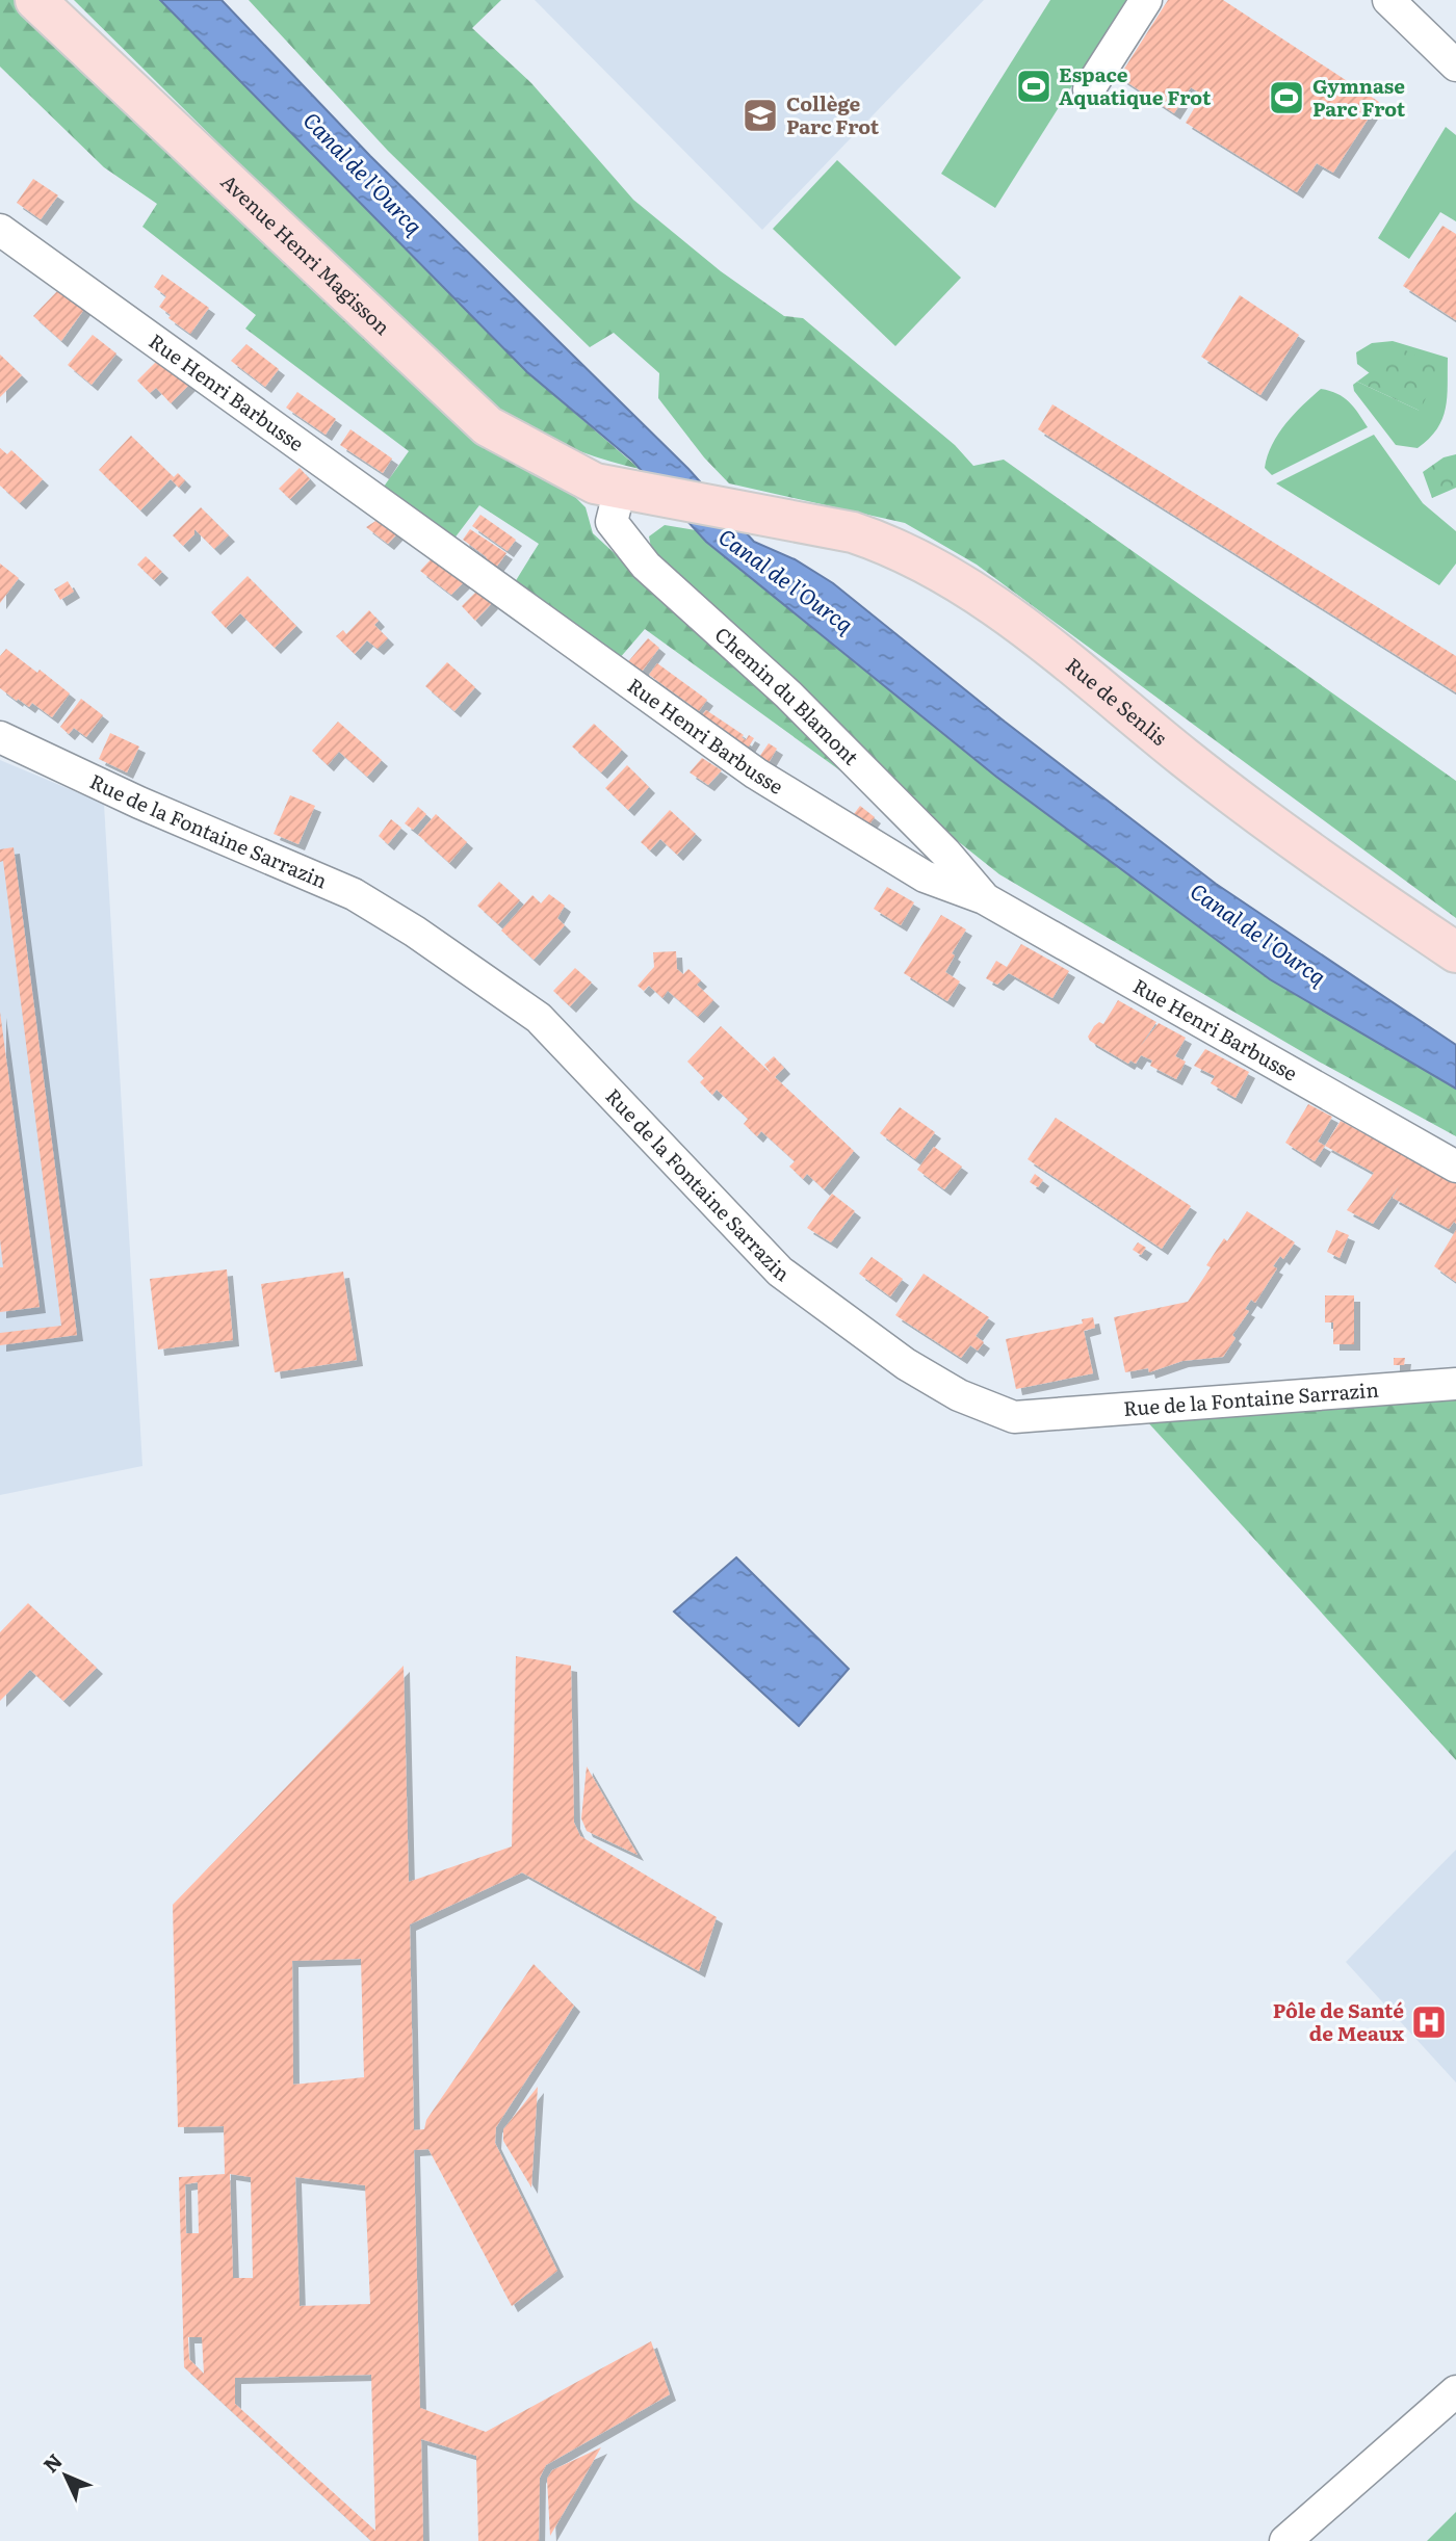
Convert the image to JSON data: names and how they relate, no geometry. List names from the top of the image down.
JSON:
{
  "streets": {
    "main road": ["Avenue Henri Magisson", "Rue de Senlis"],
    "street": ["Rue Henri Barbusse", "Chemin du Blamont", "Rue de la Fontaine Sarrazin"]
  },
  "crossings": [
    ["Avenue Henri Magisson", "Chemin du Blamont"],
    ["Avenue Henri Magisson", "Rue de Senlis"],
    ["Rue Henri Barbusse", "Chemin du Blamont"]
  ],
  "water": ["Canal de l'Ourcq"],
  "places": {
    "sports": ["Espace Aquatique Frot", "Gymnase Parc Frot"],
    "school or university": ["Collège Parc Frot"],
    "hospital": ["Pôle de Santé de Meaux"]
  },
  "north": "top left"
}
